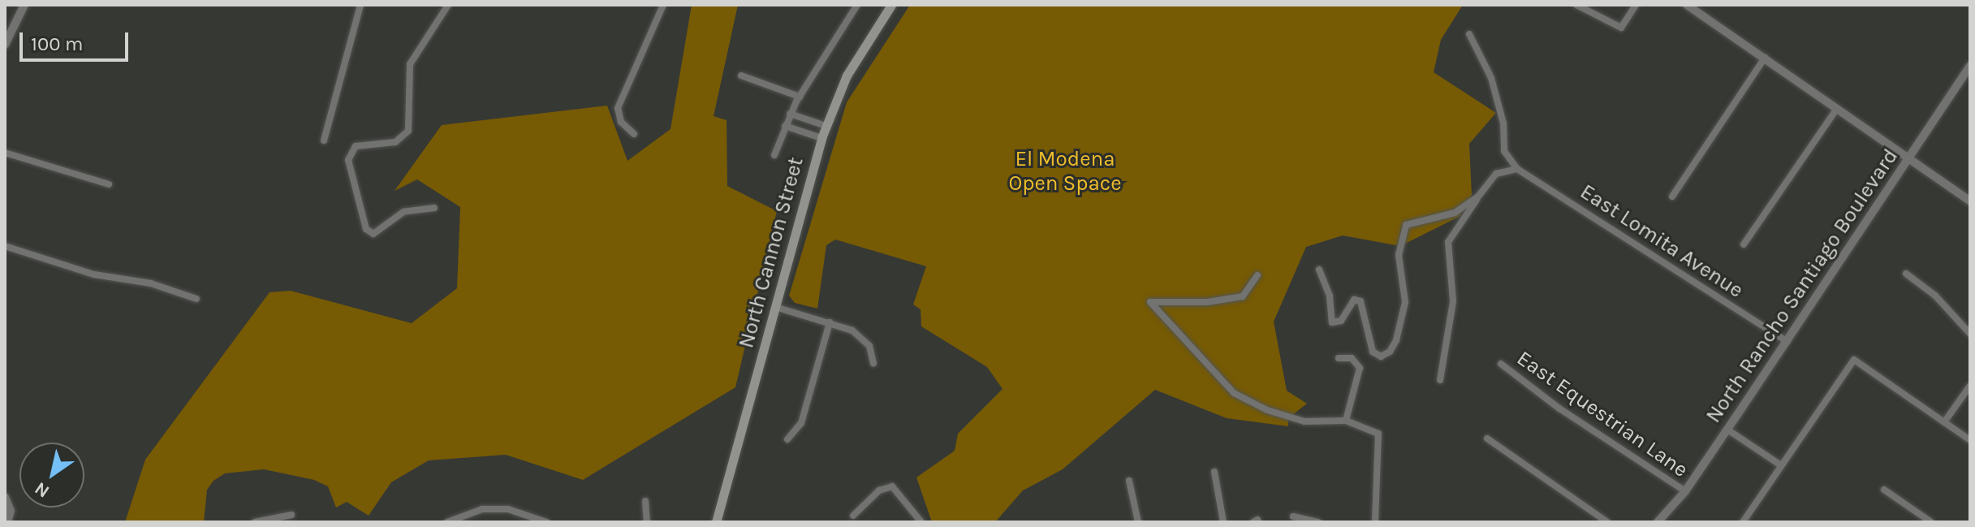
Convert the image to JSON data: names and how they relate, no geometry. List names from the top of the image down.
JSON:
{
  "streets": {
    "main road": ["North Cannon Street"],
    "street": ["East Lomita Avenue", "North Rancho Santiago Boulevard", "East Equestrian Lane"]
  },
  "crossings": [
    ["East Lomita Avenue", "North Rancho Santiago Boulevard"],
    ["North Rancho Santiago Boulevard", "East Equestrian Lane"]
  ],
  "parks": ["El Modena Open Space"],
  "scale_bar": "100 m",
  "north": "bottom left"
}
